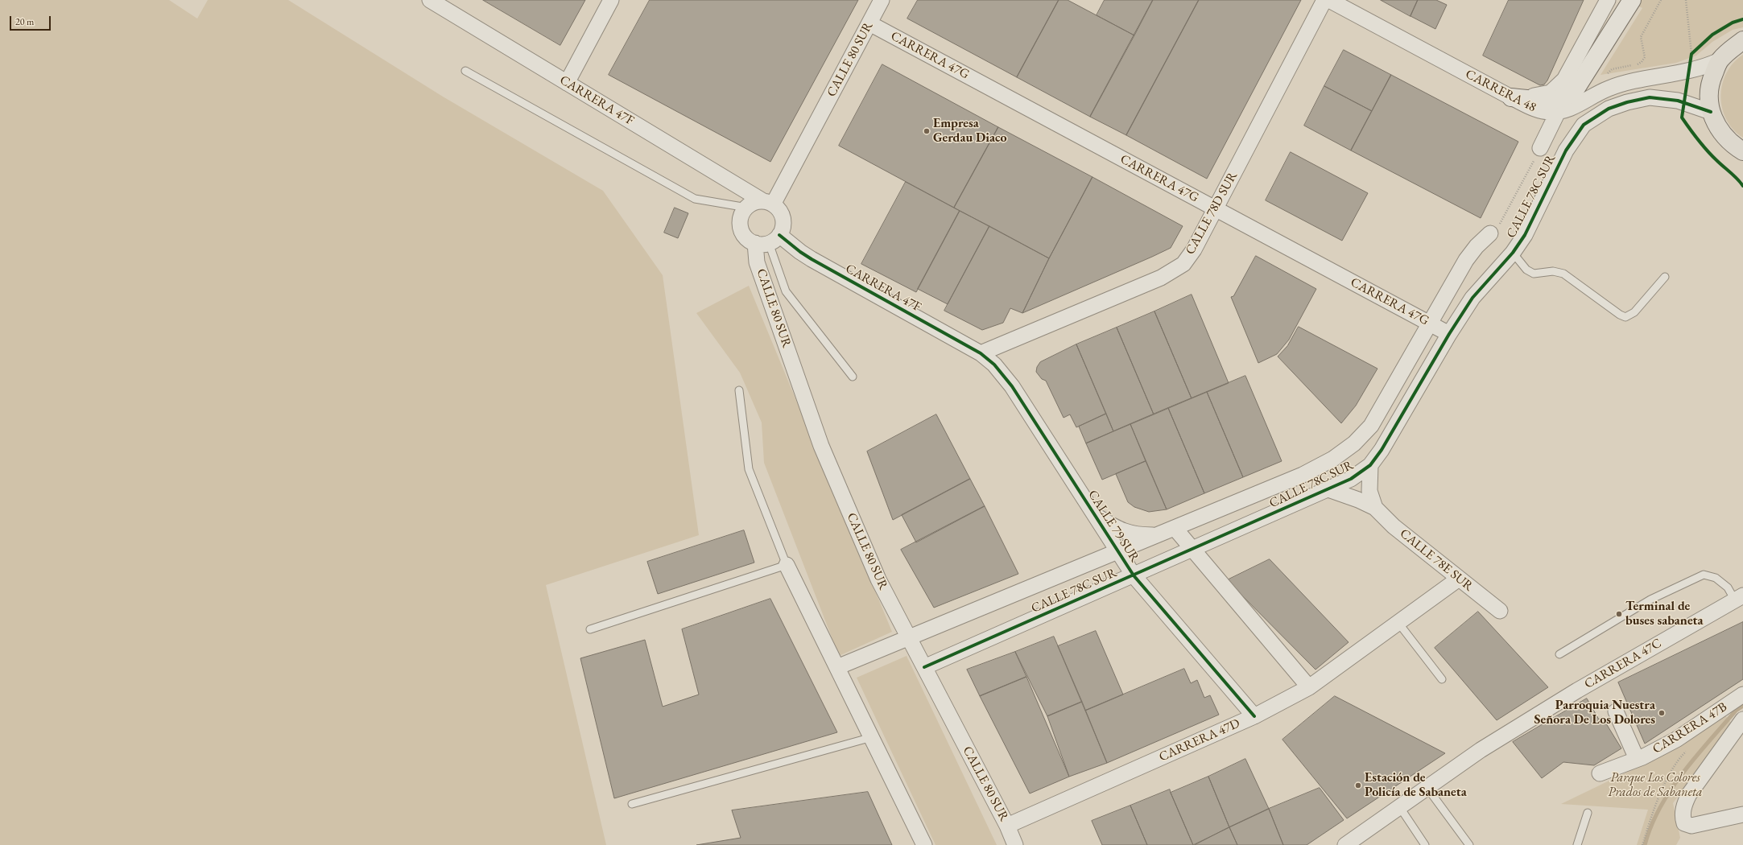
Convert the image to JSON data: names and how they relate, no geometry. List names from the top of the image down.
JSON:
{
  "streets": {
    "street": [
      "CARRERA 47G",
      "CALLE 80 SUR",
      "CARRERA 48",
      "CARRERA 47F",
      "CALLE 78C SUR",
      "CALLE 78D SUR",
      "CALLE 79 SUR",
      "CALLE 78E SUR",
      "CARRERA 47C",
      "CARRERA 47B",
      "CARRERA 47D"
    ]
  },
  "crossings": [
    ["CARRERA 47G", "CALLE 80 SUR"],
    ["CARRERA 47G", "CALLE 78C SUR"],
    ["CARRERA 47G", "CALLE 78D SUR"],
    ["CALLE 80 SUR", "CARRERA 47F"],
    ["CALLE 80 SUR", "CALLE 78C SUR"],
    ["CALLE 80 SUR", "CARRERA 47D"],
    ["CARRERA 48", "CALLE 78C SUR"],
    ["CARRERA 47F", "CALLE 78D SUR"],
    ["CARRERA 47F", "CALLE 79 SUR"],
    ["CALLE 78C SUR", "CALLE 79 SUR"],
    ["CALLE 78C SUR", "CALLE 78E SUR"],
    ["CALLE 78D SUR", "CALLE 79 SUR"],
    ["CALLE 79 SUR", "CARRERA 47D"],
    ["CALLE 78E SUR", "CARRERA 47D"]
  ],
  "parks": ["Parque Los Colores Prados de Sabaneta"],
  "places": [
    "Empresa Gerdau Diaco",
    "Terminal de buses sabaneta",
    "Parroquia Nuestra Señora De Los Dolores",
    "Estación de Policía de Sabaneta"
  ],
  "scale_bar": "20 m"
}
